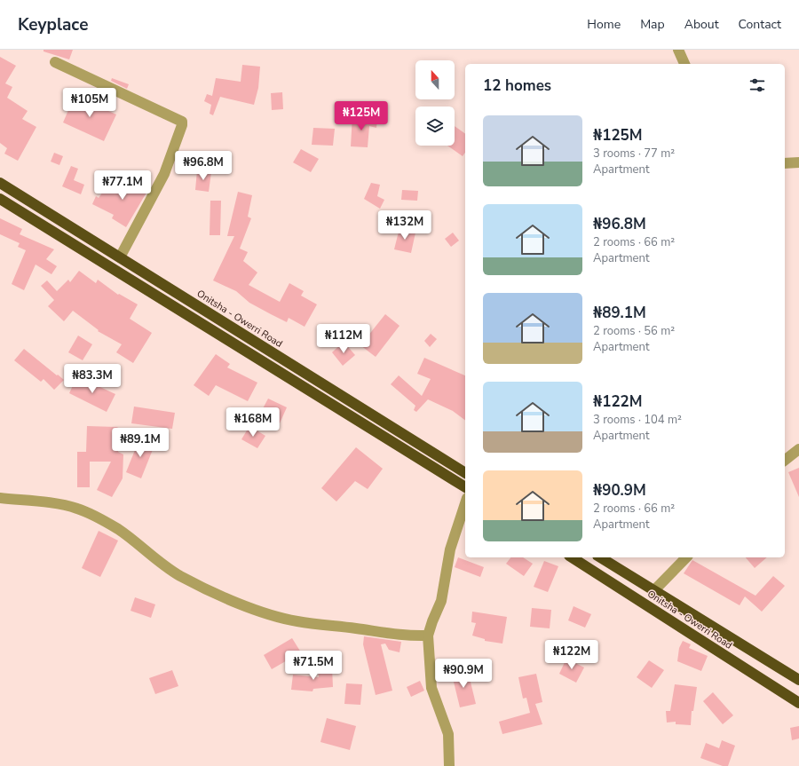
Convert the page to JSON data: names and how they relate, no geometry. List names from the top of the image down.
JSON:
{
  "streets": {
    "highway": ["Onitsha - Owerri Road"]
  },
  "north": "top",
  "page": {
    "header": "Keyplace",
    "nav": [
      "Home",
      "Map",
      "About",
      "Contact"
    ],
    "heading": "12 homes",
    "price": [
      "₦105M",
      "₦125M",
      "₦96.8M",
      "₦77.1M",
      "₦132M",
      "₦112M",
      "₦83.3M",
      "₦168M",
      "₦89.1M",
      "₦122M",
      "₦71.5M",
      "₦90.9M"
    ],
    "list": [
      {
        "name": "₦125M",
        "note": "3 rooms · 77 m² · Apartment"
      },
      {
        "name": "₦96.8M",
        "note": "2 rooms · 66 m² · Apartment"
      },
      {
        "name": "₦89.1M",
        "note": "2 rooms · 56 m² · Apartment"
      },
      {
        "name": "₦122M",
        "note": "3 rooms · 104 m² · Apartment"
      },
      {
        "name": "₦90.9M",
        "note": "2 rooms · 66 m² · Apartment"
      }
    ]
  }
}
